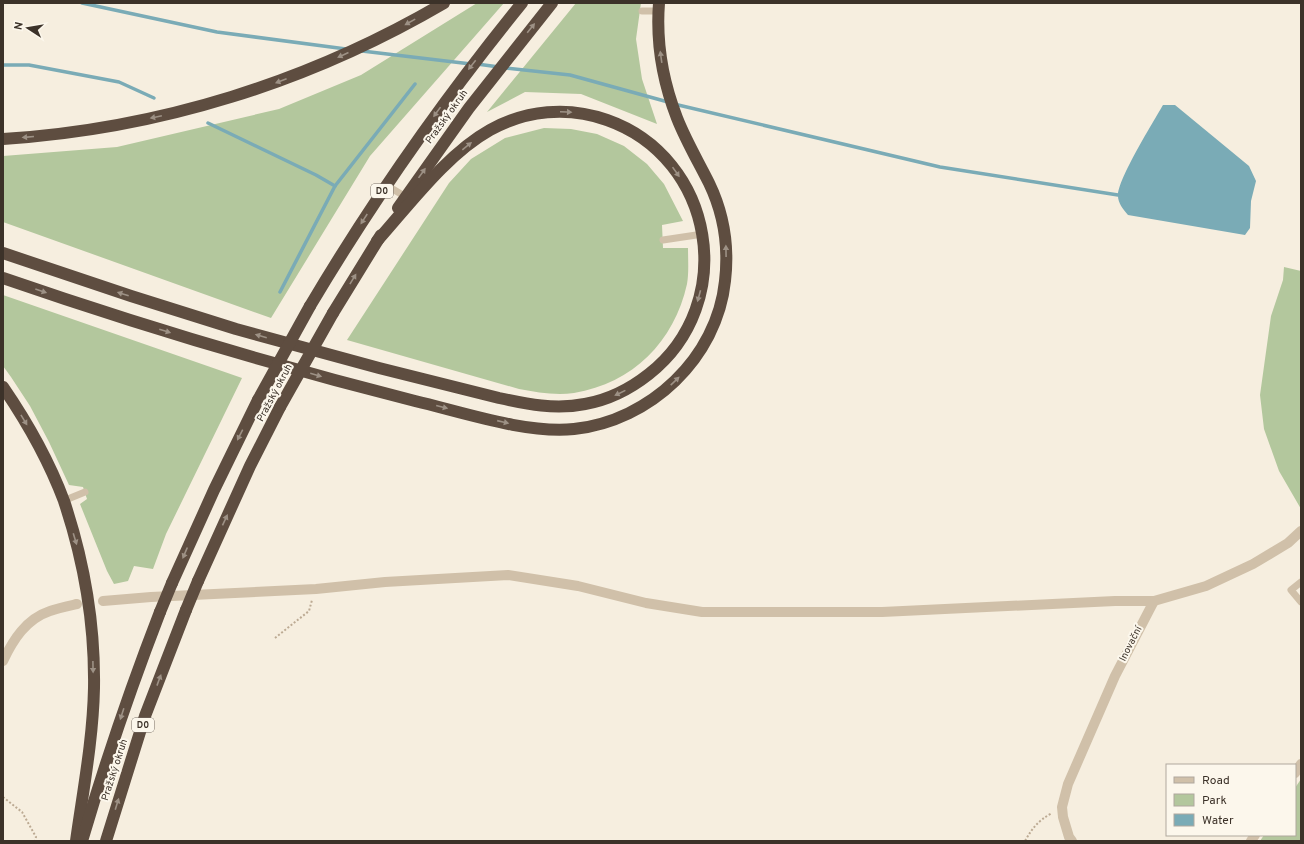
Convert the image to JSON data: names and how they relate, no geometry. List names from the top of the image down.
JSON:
{
  "streets": {
    "highway": ["Pražský okruh", "D0"],
    "street": ["Inovační"]
  },
  "legend": ["Road", "Park", "Water"],
  "north": "left"
}
